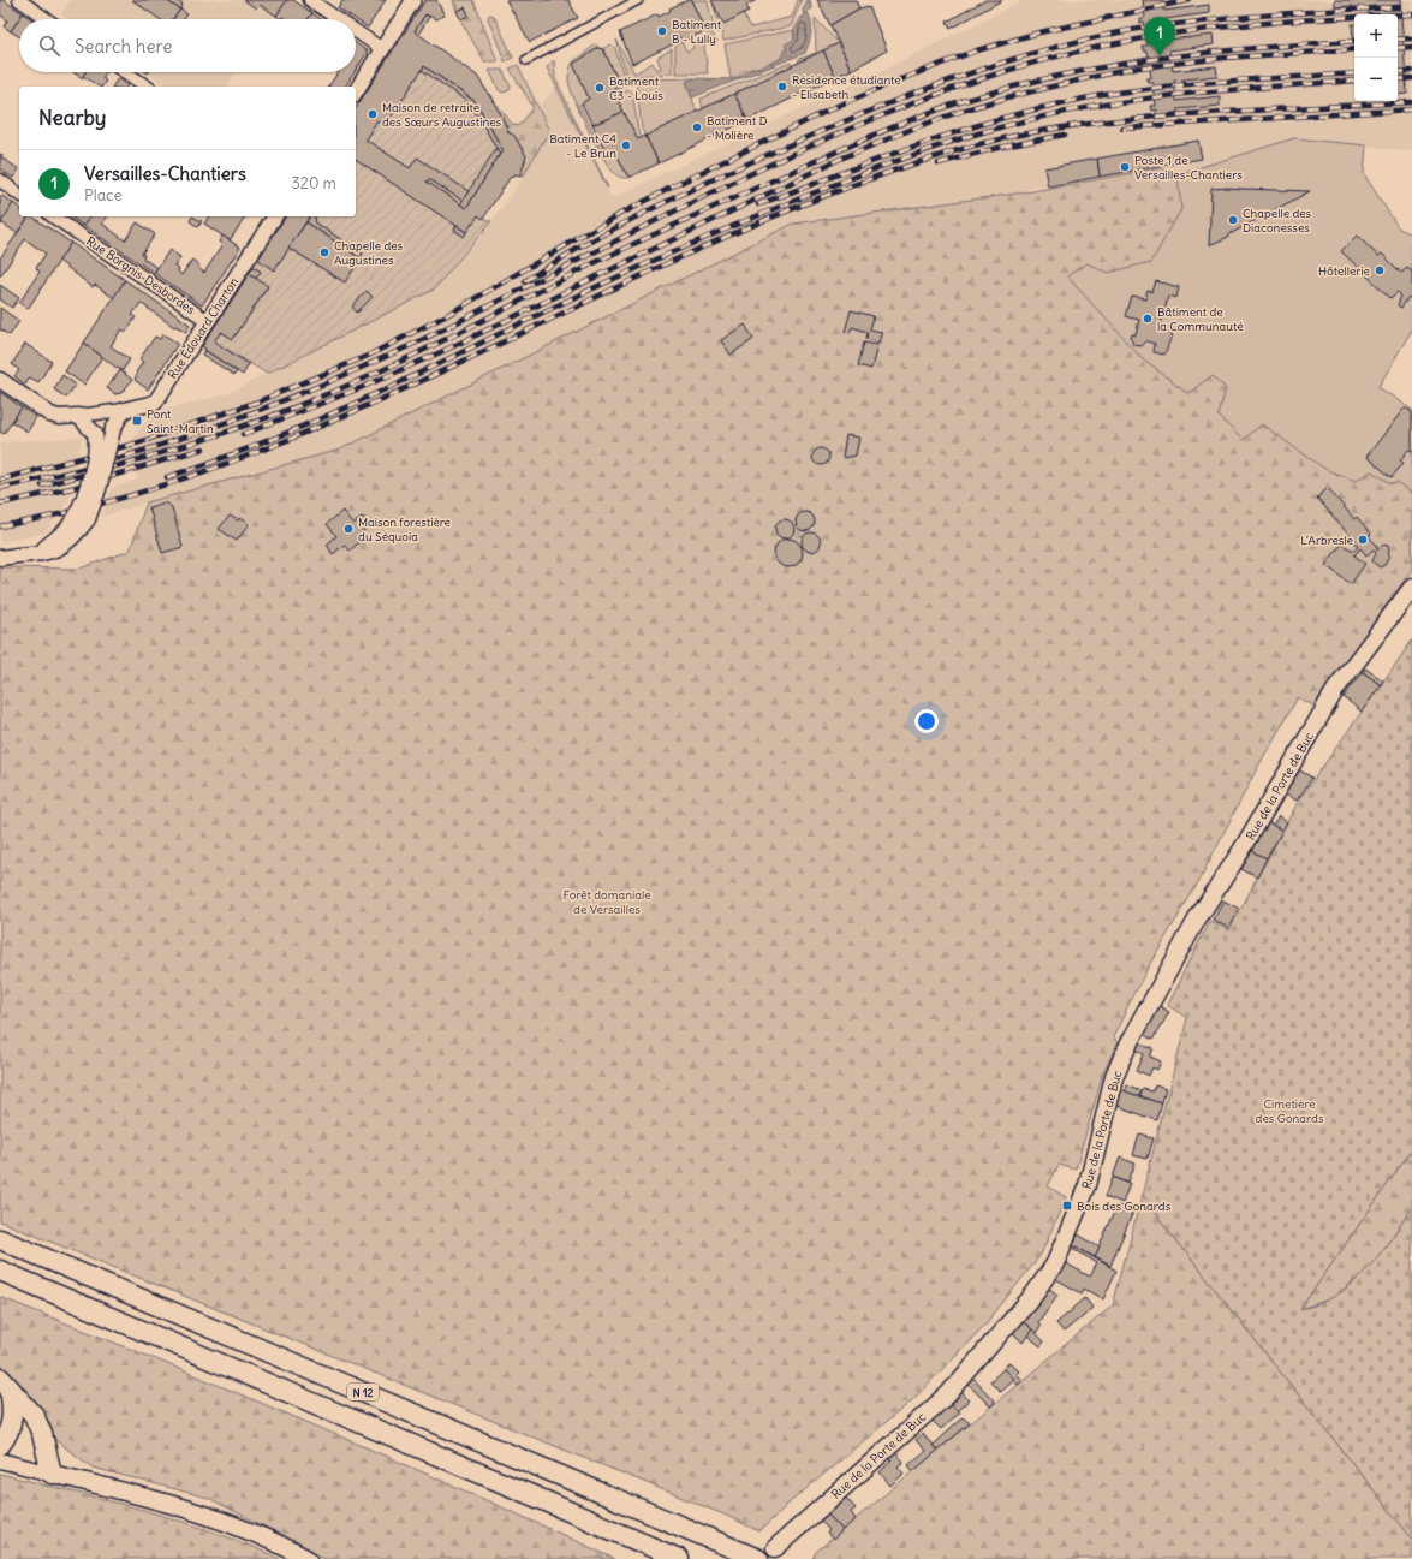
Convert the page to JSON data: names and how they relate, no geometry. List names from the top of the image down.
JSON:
{
  "streets": {
    "highway": ["N 12"],
    "main road": ["Rue de la Porte de Buc"],
    "street": ["Rue Borgnis-Desbordes", "Rue Édouard Charton"]
  },
  "crossings": [
    ["Rue Borgnis-Desbordes", "Rue Édouard Charton"]
  ],
  "parks": ["Forêt domaniale de Versailles", "Cimetière des Gonards"],
  "places": {
    "other": [
      "Batiment B - Lully",
      "Résidence étudiante - Elisabeth",
      "Batiment C3 - Louis",
      "Maison de retraite des Sœurs Augustines",
      "Batiment D - Molière",
      "Batiment C4 - Le Brun",
      "Poste 1 de Versailles-Chantiers",
      "Chapelle des Diaconesses",
      "Chapelle des Augustines",
      "Hôtellerie",
      "Bâtiment de la Communauté",
      "Maison forestière du Séquoia",
      "L’Arbresle"
    ],
    "transit": ["Pont Saint-Martin", "Bois des Gonards"]
  },
  "page": {
    "map_buttons": ["+", "−"],
    "pins": "1",
    "search": "Search here",
    "heading": "Nearby",
    "list": [
      {
        "mark": "1",
        "name": "Versailles-Chantiers",
        "note": "Place",
        "value": "320 m"
      }
    ]
  }
}
